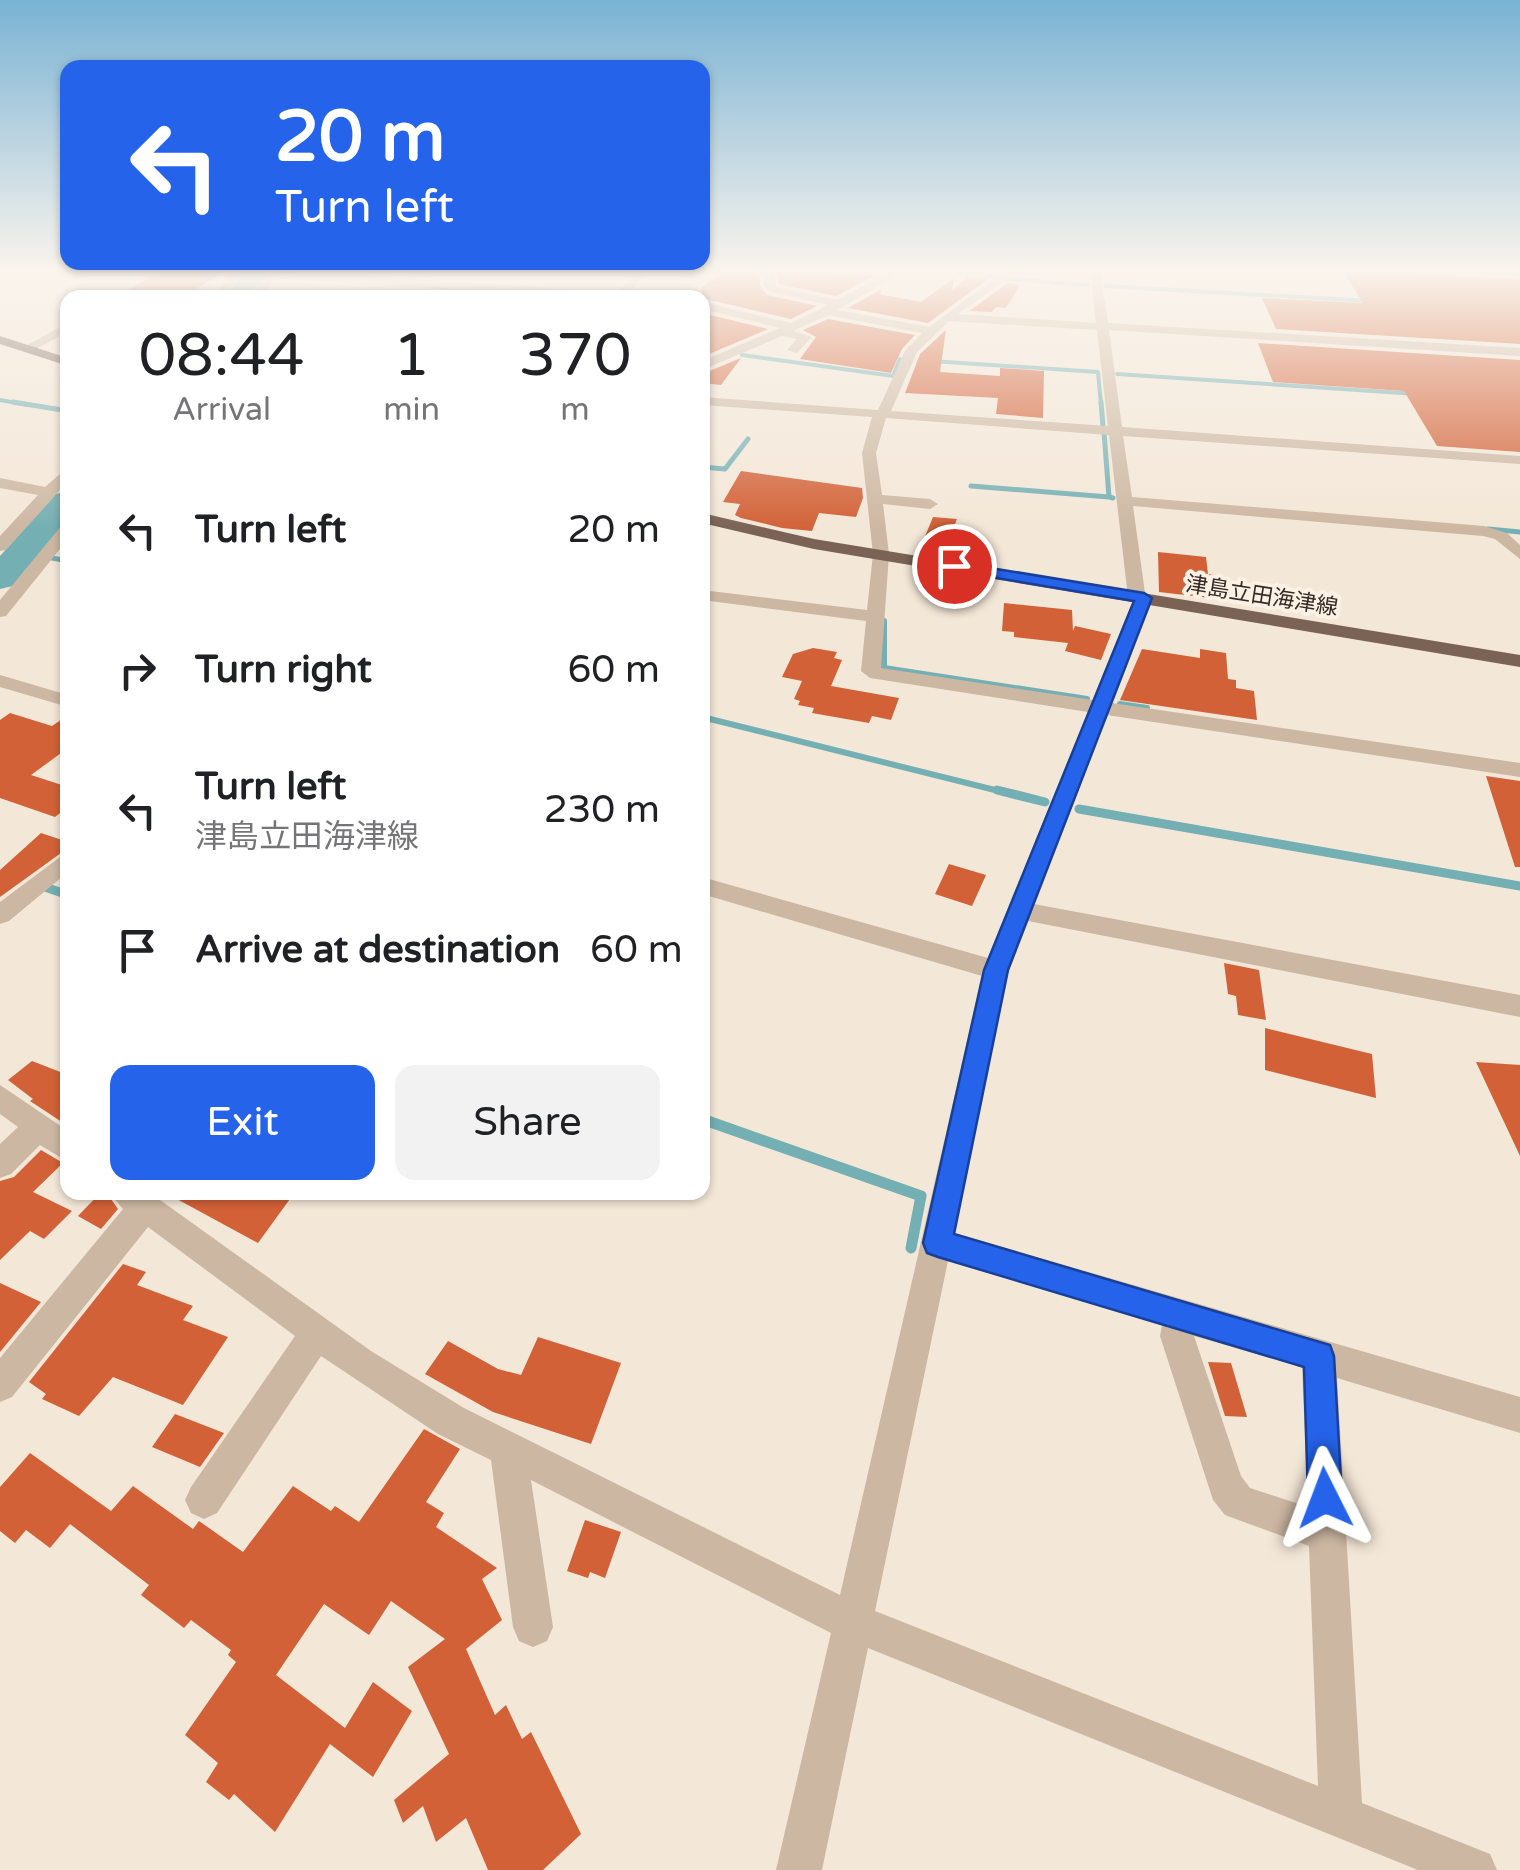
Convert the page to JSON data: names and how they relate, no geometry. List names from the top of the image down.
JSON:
{
  "streets": {
    "main road": ["津島立田海津線"]
  },
  "page": {
    "turn": ["20 m", "Turn left"],
    "eta": [
      "08:44",
      "Arrival",
      "1",
      "min",
      "370",
      "m"
    ],
    "list": [
      {
        "name": "Turn left",
        "value": "20 m"
      },
      {
        "name": "Turn right",
        "value": "60 m"
      },
      {
        "name": "Turn left",
        "note": "津島立田海津線",
        "value": "230 m"
      },
      {
        "name": "Arrive at destination",
        "value": "60 m"
      }
    ],
    "buttons": ["Exit", "Share"]
  }
}
